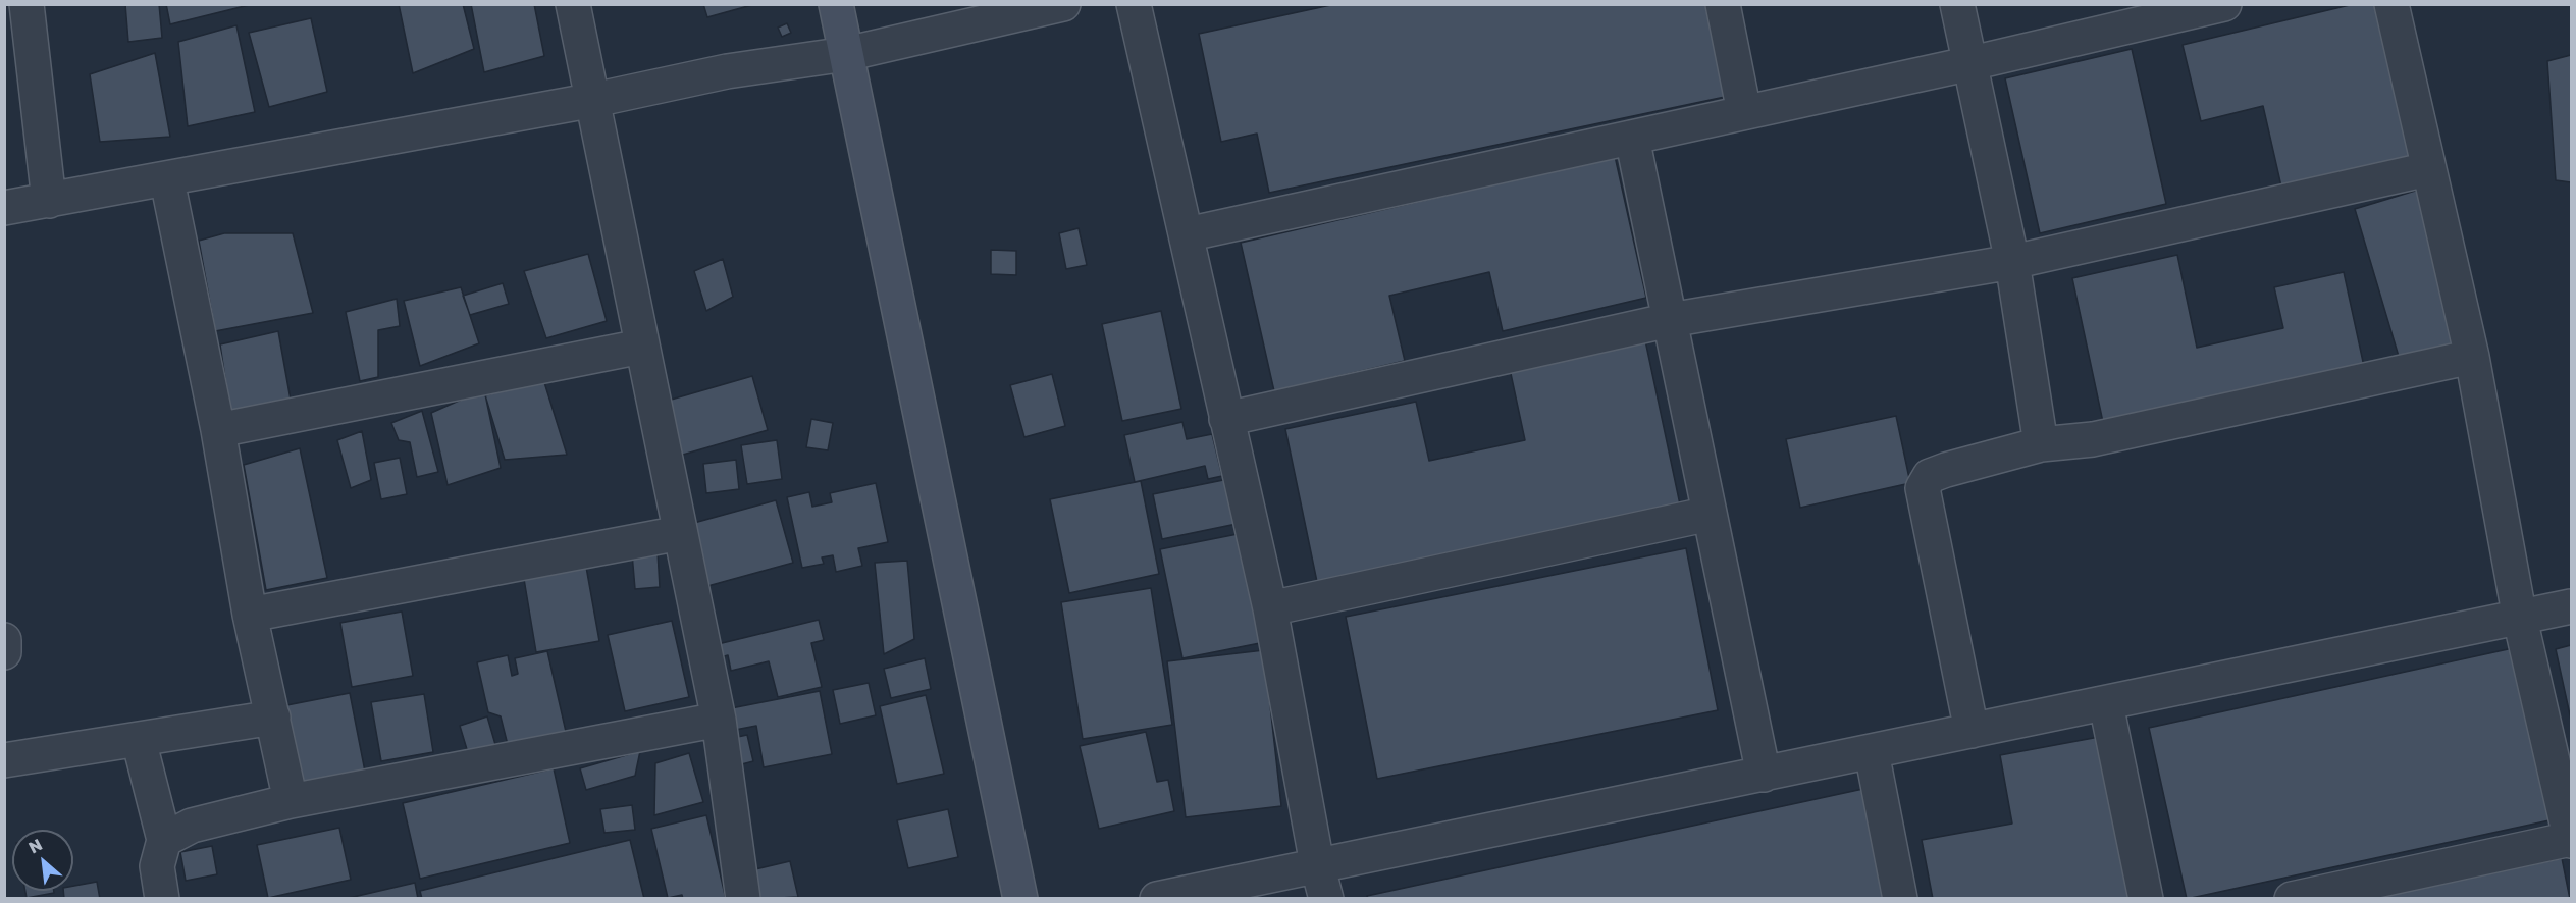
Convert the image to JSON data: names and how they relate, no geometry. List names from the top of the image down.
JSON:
{
  "north": "top left"
}
